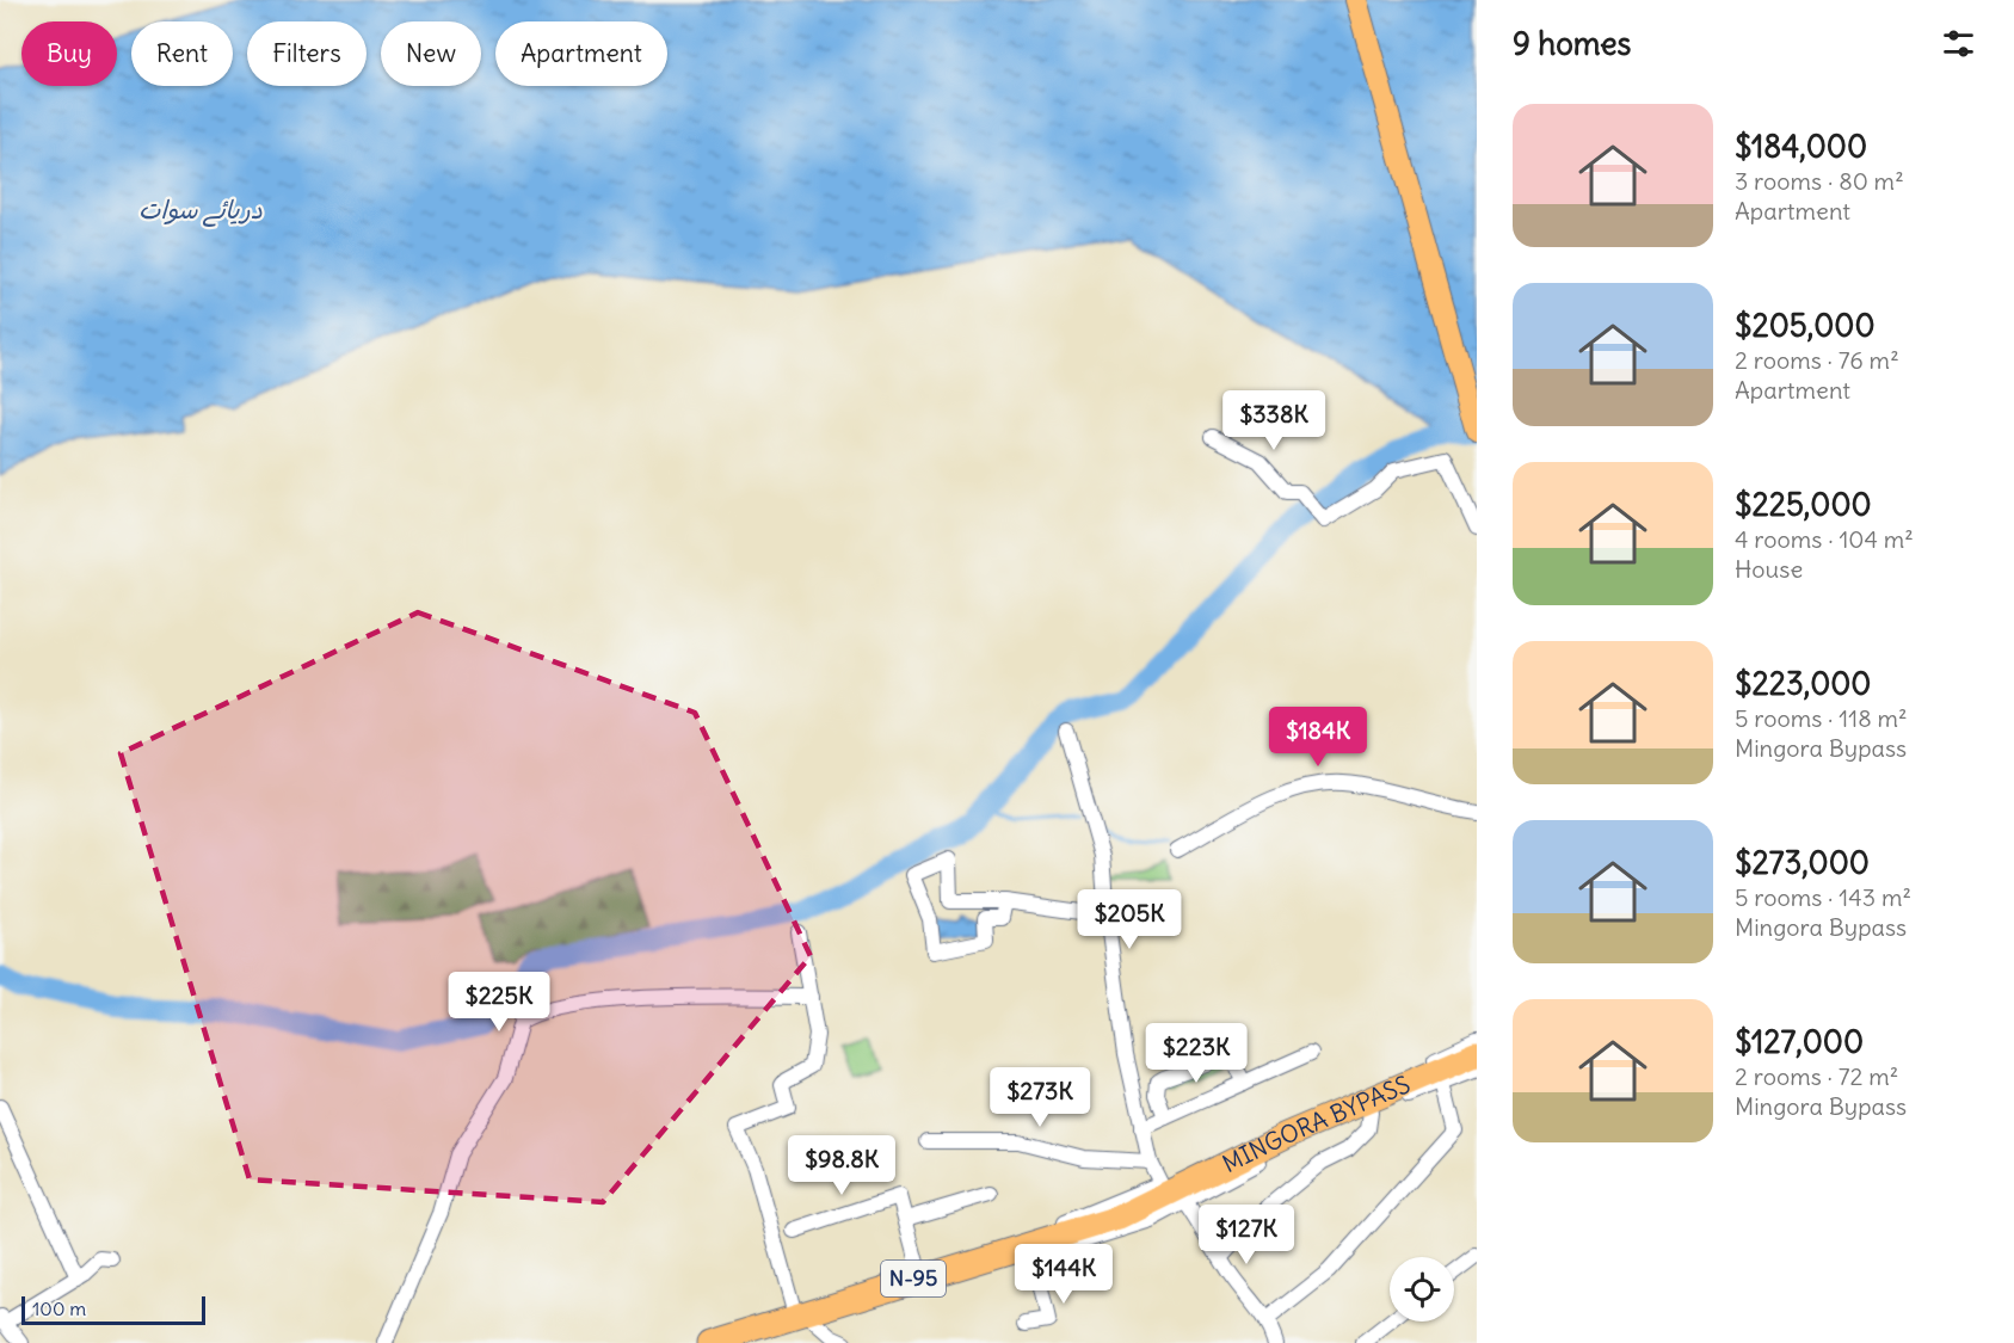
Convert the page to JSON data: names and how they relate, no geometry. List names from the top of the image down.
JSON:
{
  "streets": {
    "highway": ["MINGORA BYPASS", "N-95"]
  },
  "water": ["دریائے سوات"],
  "scale_bar": "100 m",
  "page": {
    "heading": "9 homes",
    "chip": [
      "Buy",
      "Rent",
      "Filters",
      "New",
      "Apartment"
    ],
    "list": [
      {
        "name": "$184,000",
        "note": "3 rooms · 80 m² · Apartment"
      },
      {
        "name": "$205,000",
        "note": "2 rooms · 76 m² · Apartment"
      },
      {
        "name": "$225,000",
        "note": "4 rooms · 104 m² · House"
      },
      {
        "name": "$223,000",
        "note": "5 rooms · 118 m² · Mingora Bypass"
      },
      {
        "name": "$273,000",
        "note": "5 rooms · 143 m² · Mingora Bypass"
      },
      {
        "name": "$127,000",
        "note": "2 rooms · 72 m² · Mingora Bypass"
      }
    ],
    "price": [
      "$338K",
      "$184K",
      "$205K",
      "$225K",
      "$223K",
      "$273K",
      "$98.8K",
      "$127K",
      "$144K"
    ],
    "scale": "100 m"
  }
}
